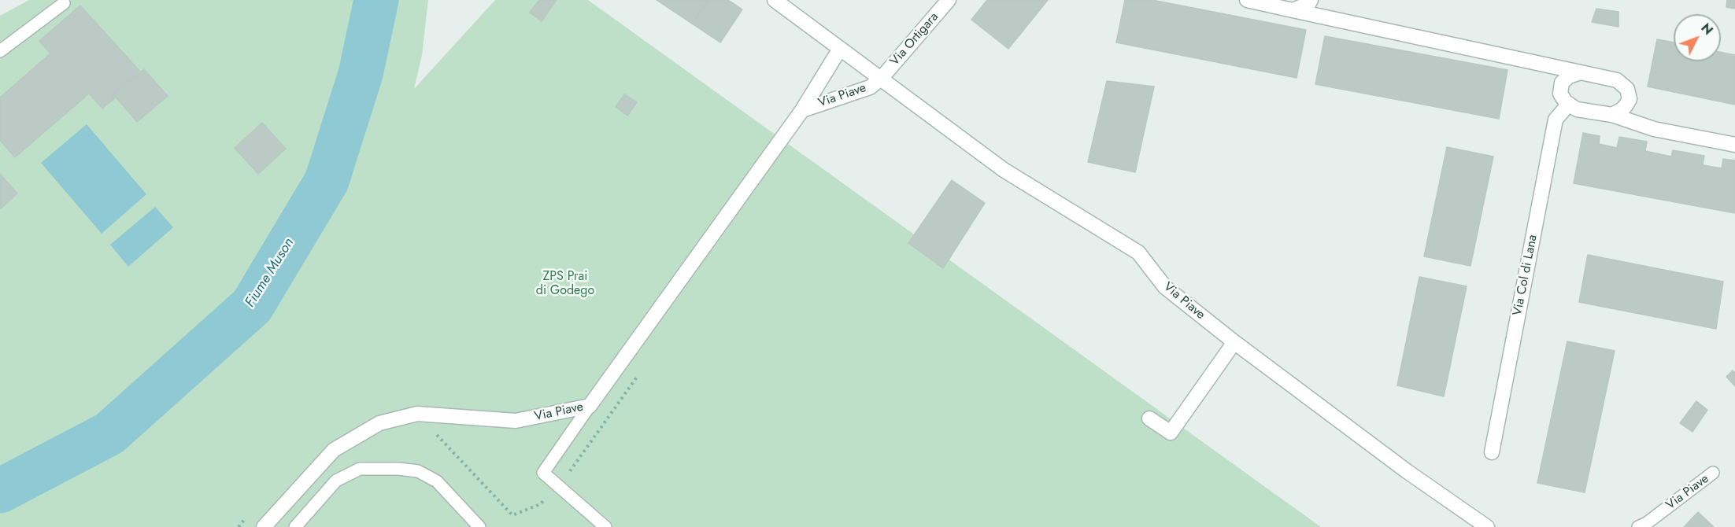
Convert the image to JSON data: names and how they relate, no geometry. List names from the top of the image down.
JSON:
{
  "streets": {
    "street": ["Via Ortigara", "Via Piave", "Via Col di Lana"]
  },
  "crossings": [
    ["Via Ortigara", "Via Piave"]
  ],
  "water": ["Fiume Muson"],
  "parks": ["ZPS Prai di Godego"],
  "north": "top right"
}
